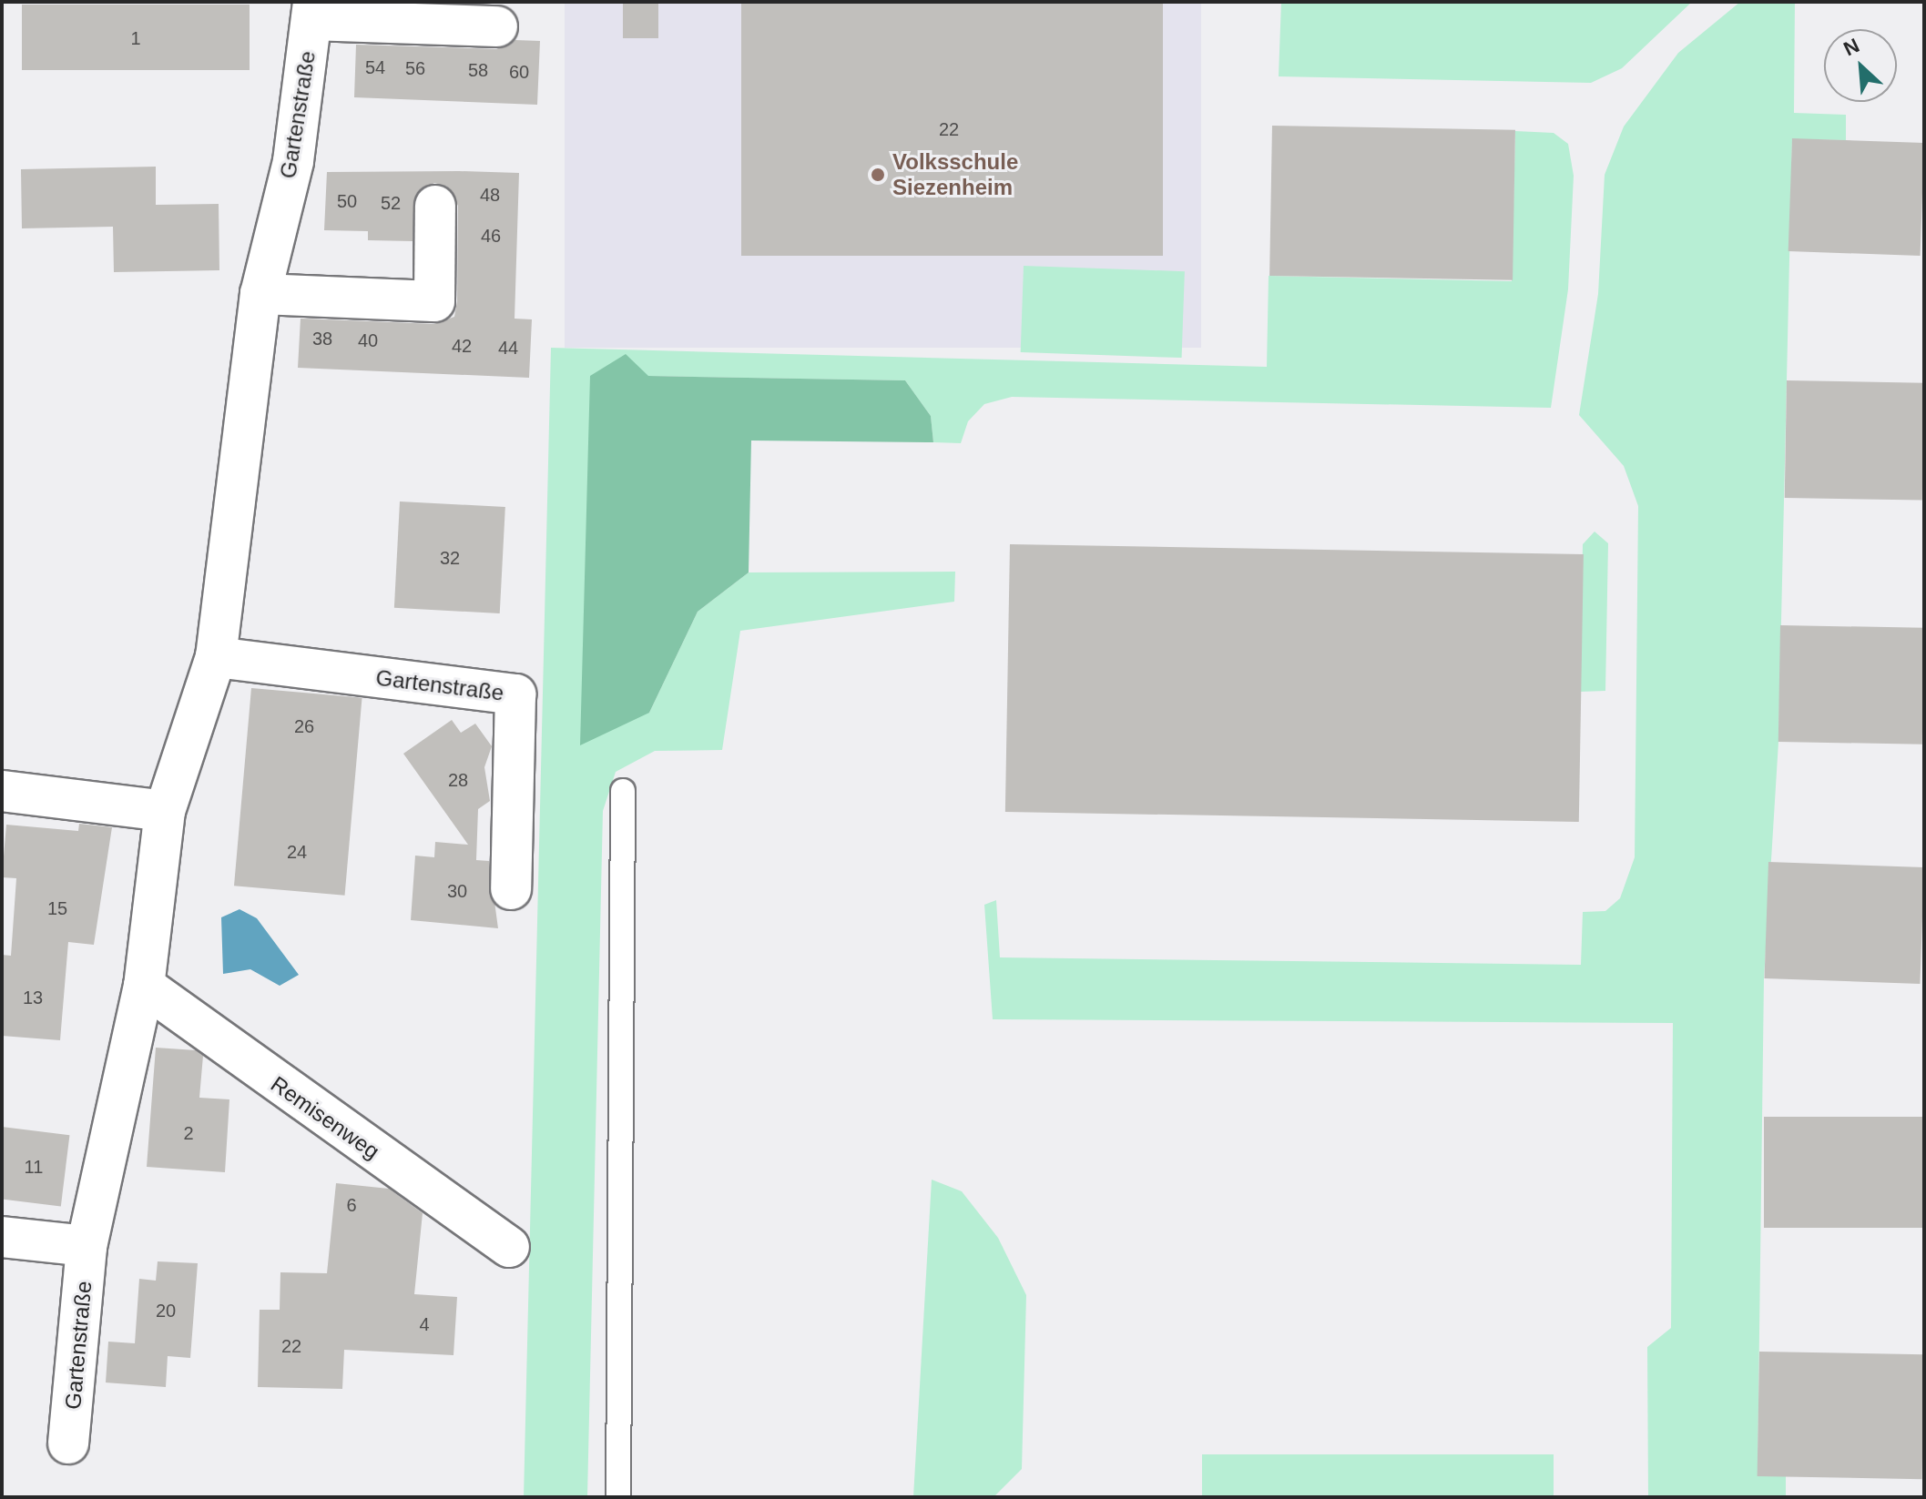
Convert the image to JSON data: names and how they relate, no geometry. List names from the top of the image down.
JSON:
{
  "streets": {
    "street": ["Gartenstraße", "Remisenweg"]
  },
  "crossings": [
    ["Gartenstraße", "Remisenweg"]
  ],
  "places": ["Volksschule Siezenheim"],
  "house_numbers": [
    "1",
    "54",
    "56",
    "58",
    "60",
    "22",
    "48",
    "50",
    "52",
    "46",
    "38",
    "40",
    "42",
    "44",
    "32",
    "26",
    "28",
    "24",
    "30",
    "15",
    "13",
    "2",
    "11",
    "6",
    "20",
    "4",
    "22"
  ],
  "north": "top left"
}
